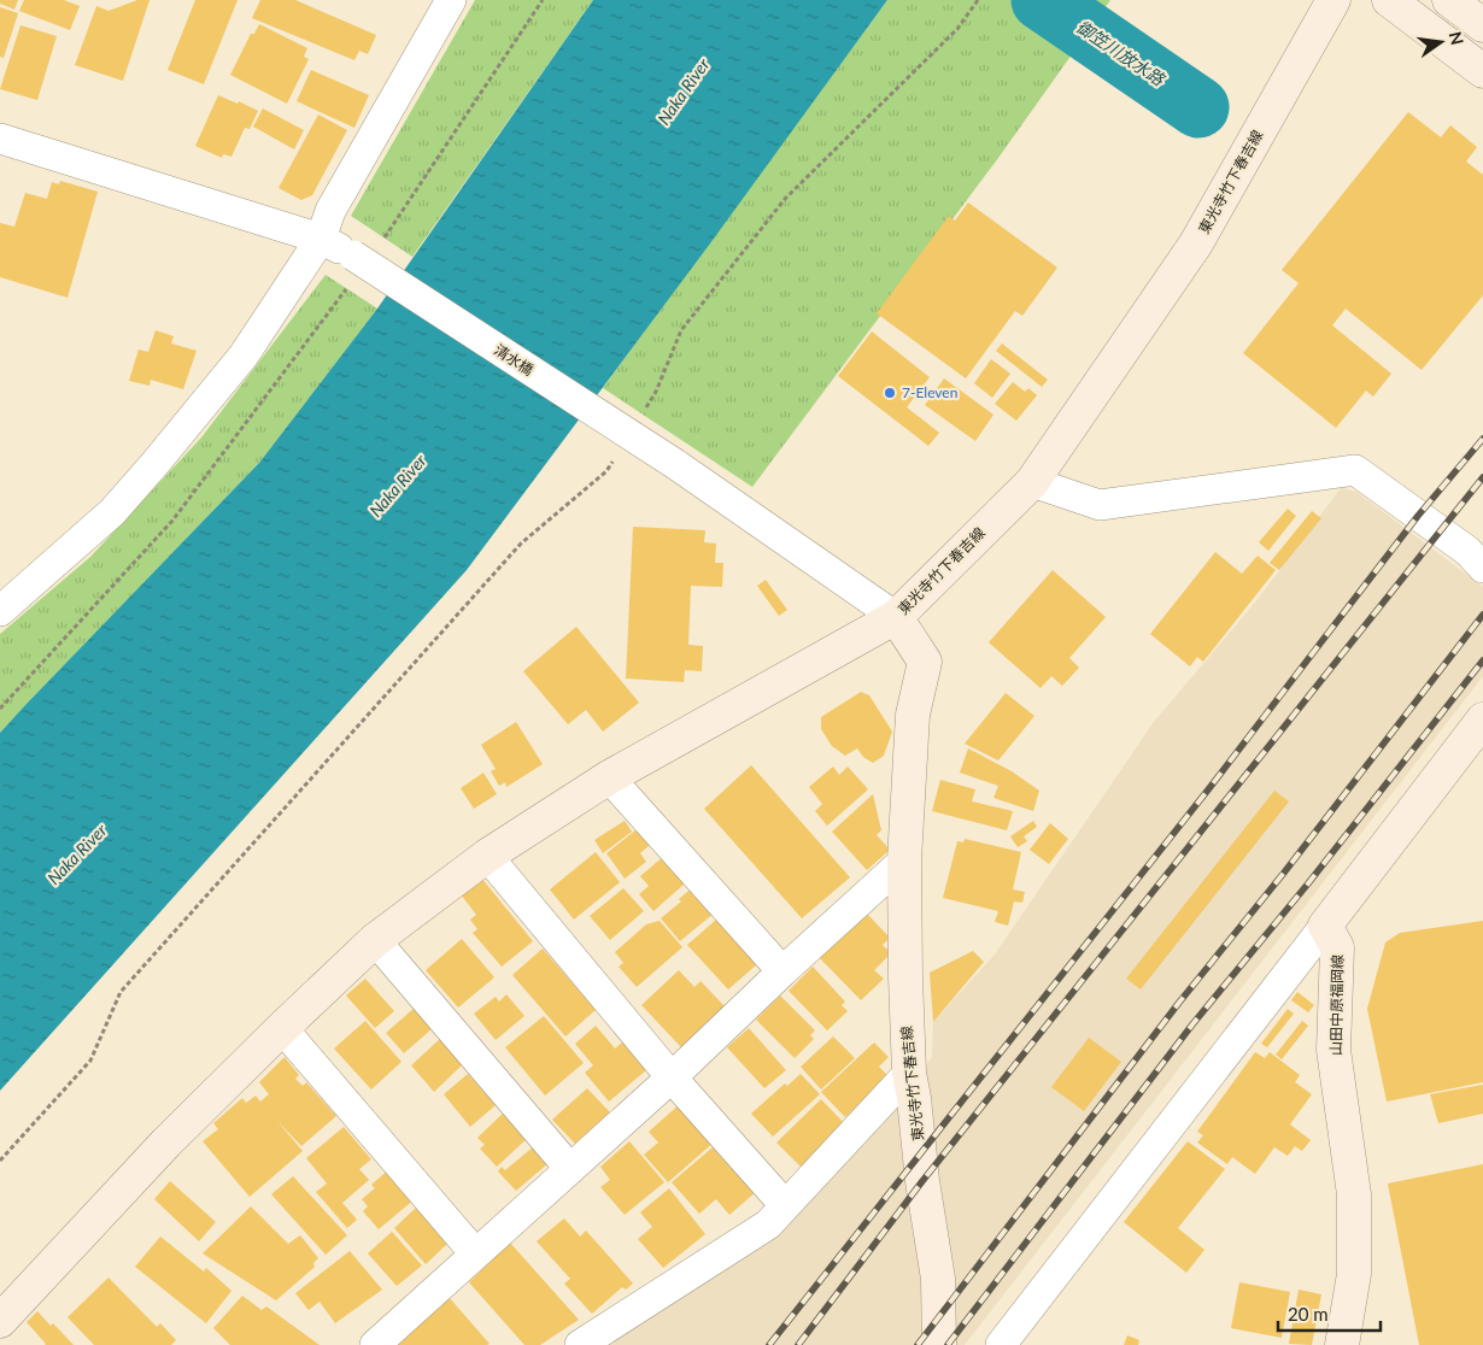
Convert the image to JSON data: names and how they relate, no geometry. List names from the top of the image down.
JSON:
{
  "streets": {
    "main road": ["東光寺竹下春吉線", "山田中原福岡線"],
    "street": ["清水橋"]
  },
  "crossings": [
    ["東光寺竹下春吉線", "清水橋"]
  ],
  "water": ["御笠川放水路", "Naka River"],
  "places": ["7-Eleven"],
  "scale_bar": "20 m",
  "north": "right"
}
